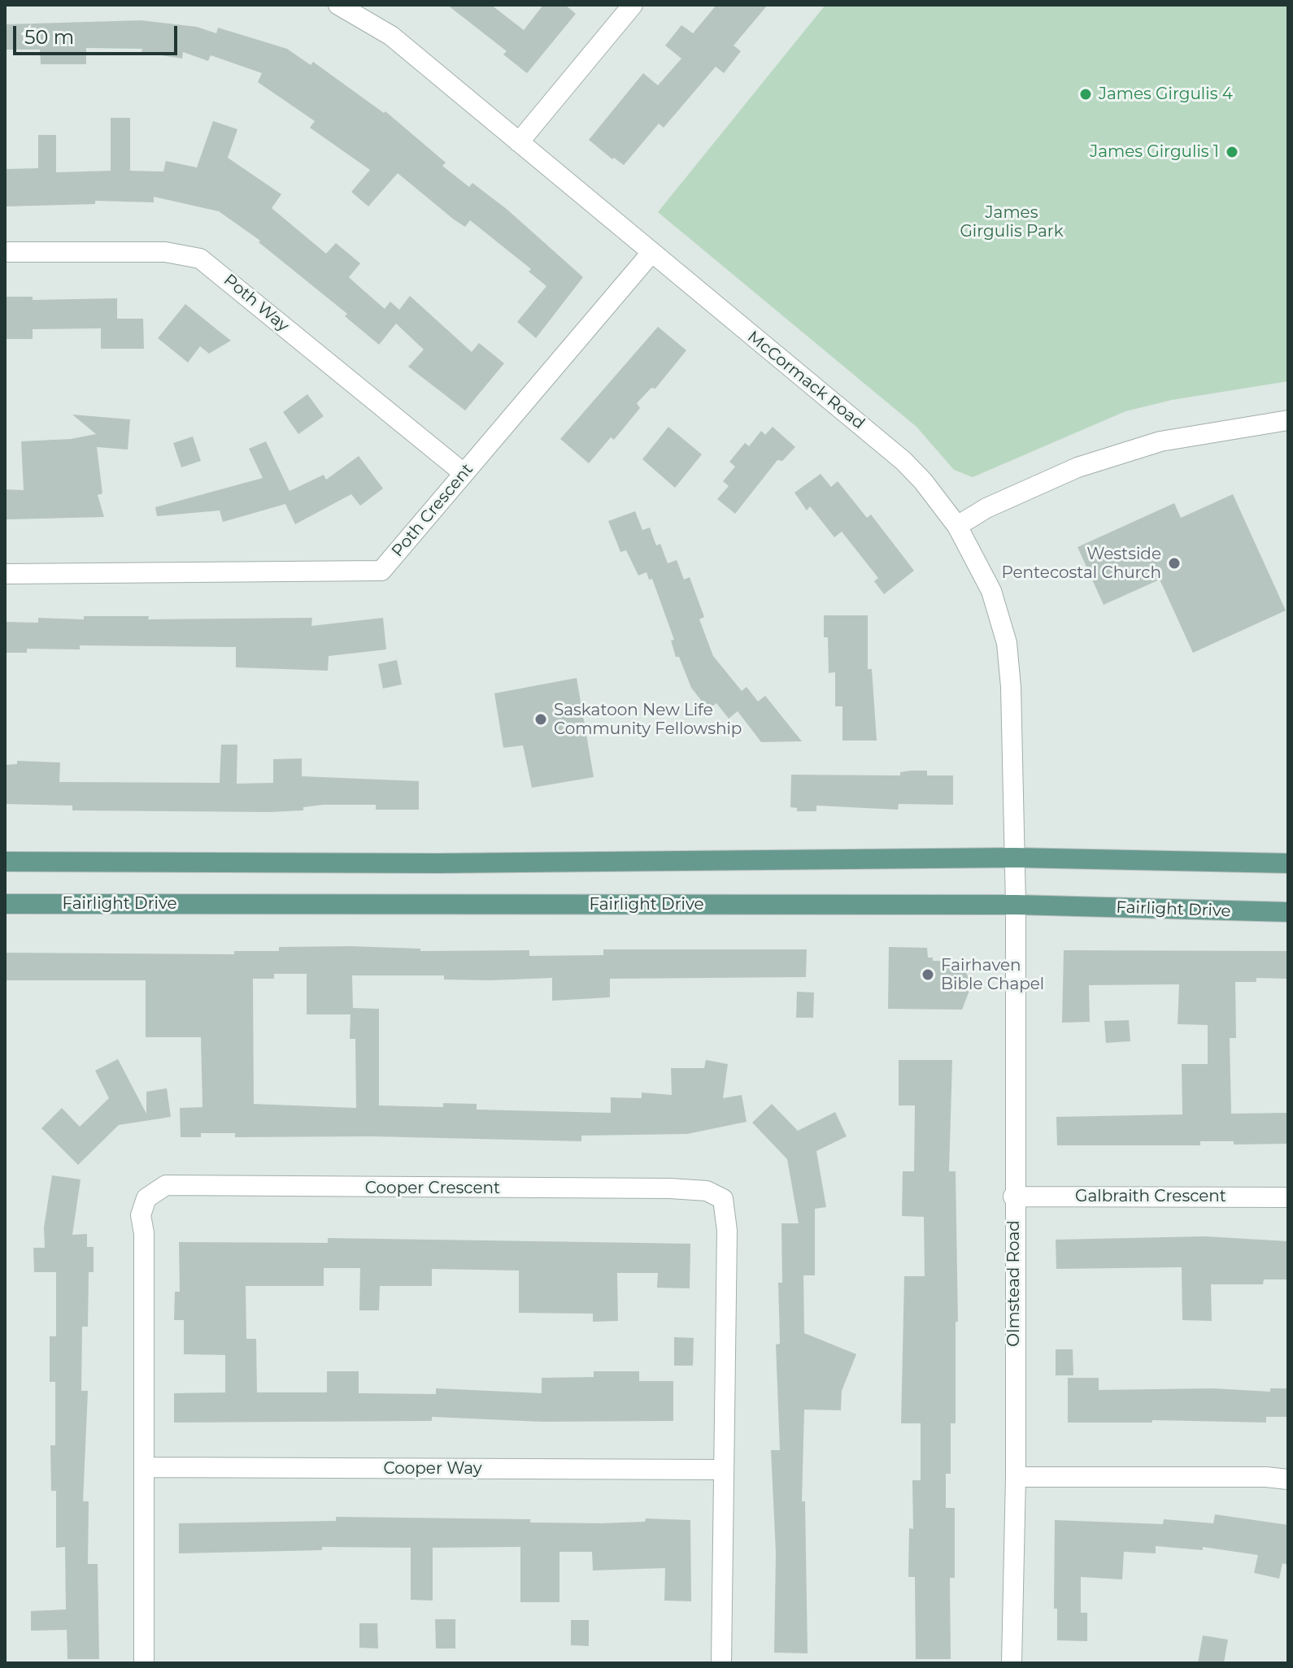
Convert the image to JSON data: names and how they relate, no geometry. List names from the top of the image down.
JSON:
{
  "streets": {
    "main road": ["Fairlight Drive"],
    "street": [
      "Poth Way",
      "McCormack Road",
      "Poth Crescent",
      "Cooper Crescent",
      "Galbraith Crescent",
      "Olmstead Road",
      "Cooper Way"
    ]
  },
  "crossings": [
    ["Poth Way", "Poth Crescent"],
    ["McCormack Road", "Poth Crescent"],
    ["McCormack Road", "Fairlight Drive"],
    ["McCormack Road", "Olmstead Road"],
    ["Fairlight Drive", "Olmstead Road"],
    ["Cooper Crescent", "Cooper Way"],
    ["Galbraith Crescent", "Olmstead Road"]
  ],
  "parks": ["James Girgulis Park"],
  "places": [
    "James Girgulis 4",
    "James Girgulis 1",
    "Westside Pentecostal Church",
    "Saskatoon New Life Community Fellowship",
    "Fairhaven Bible Chapel"
  ],
  "scale_bar": "50 m"
}
